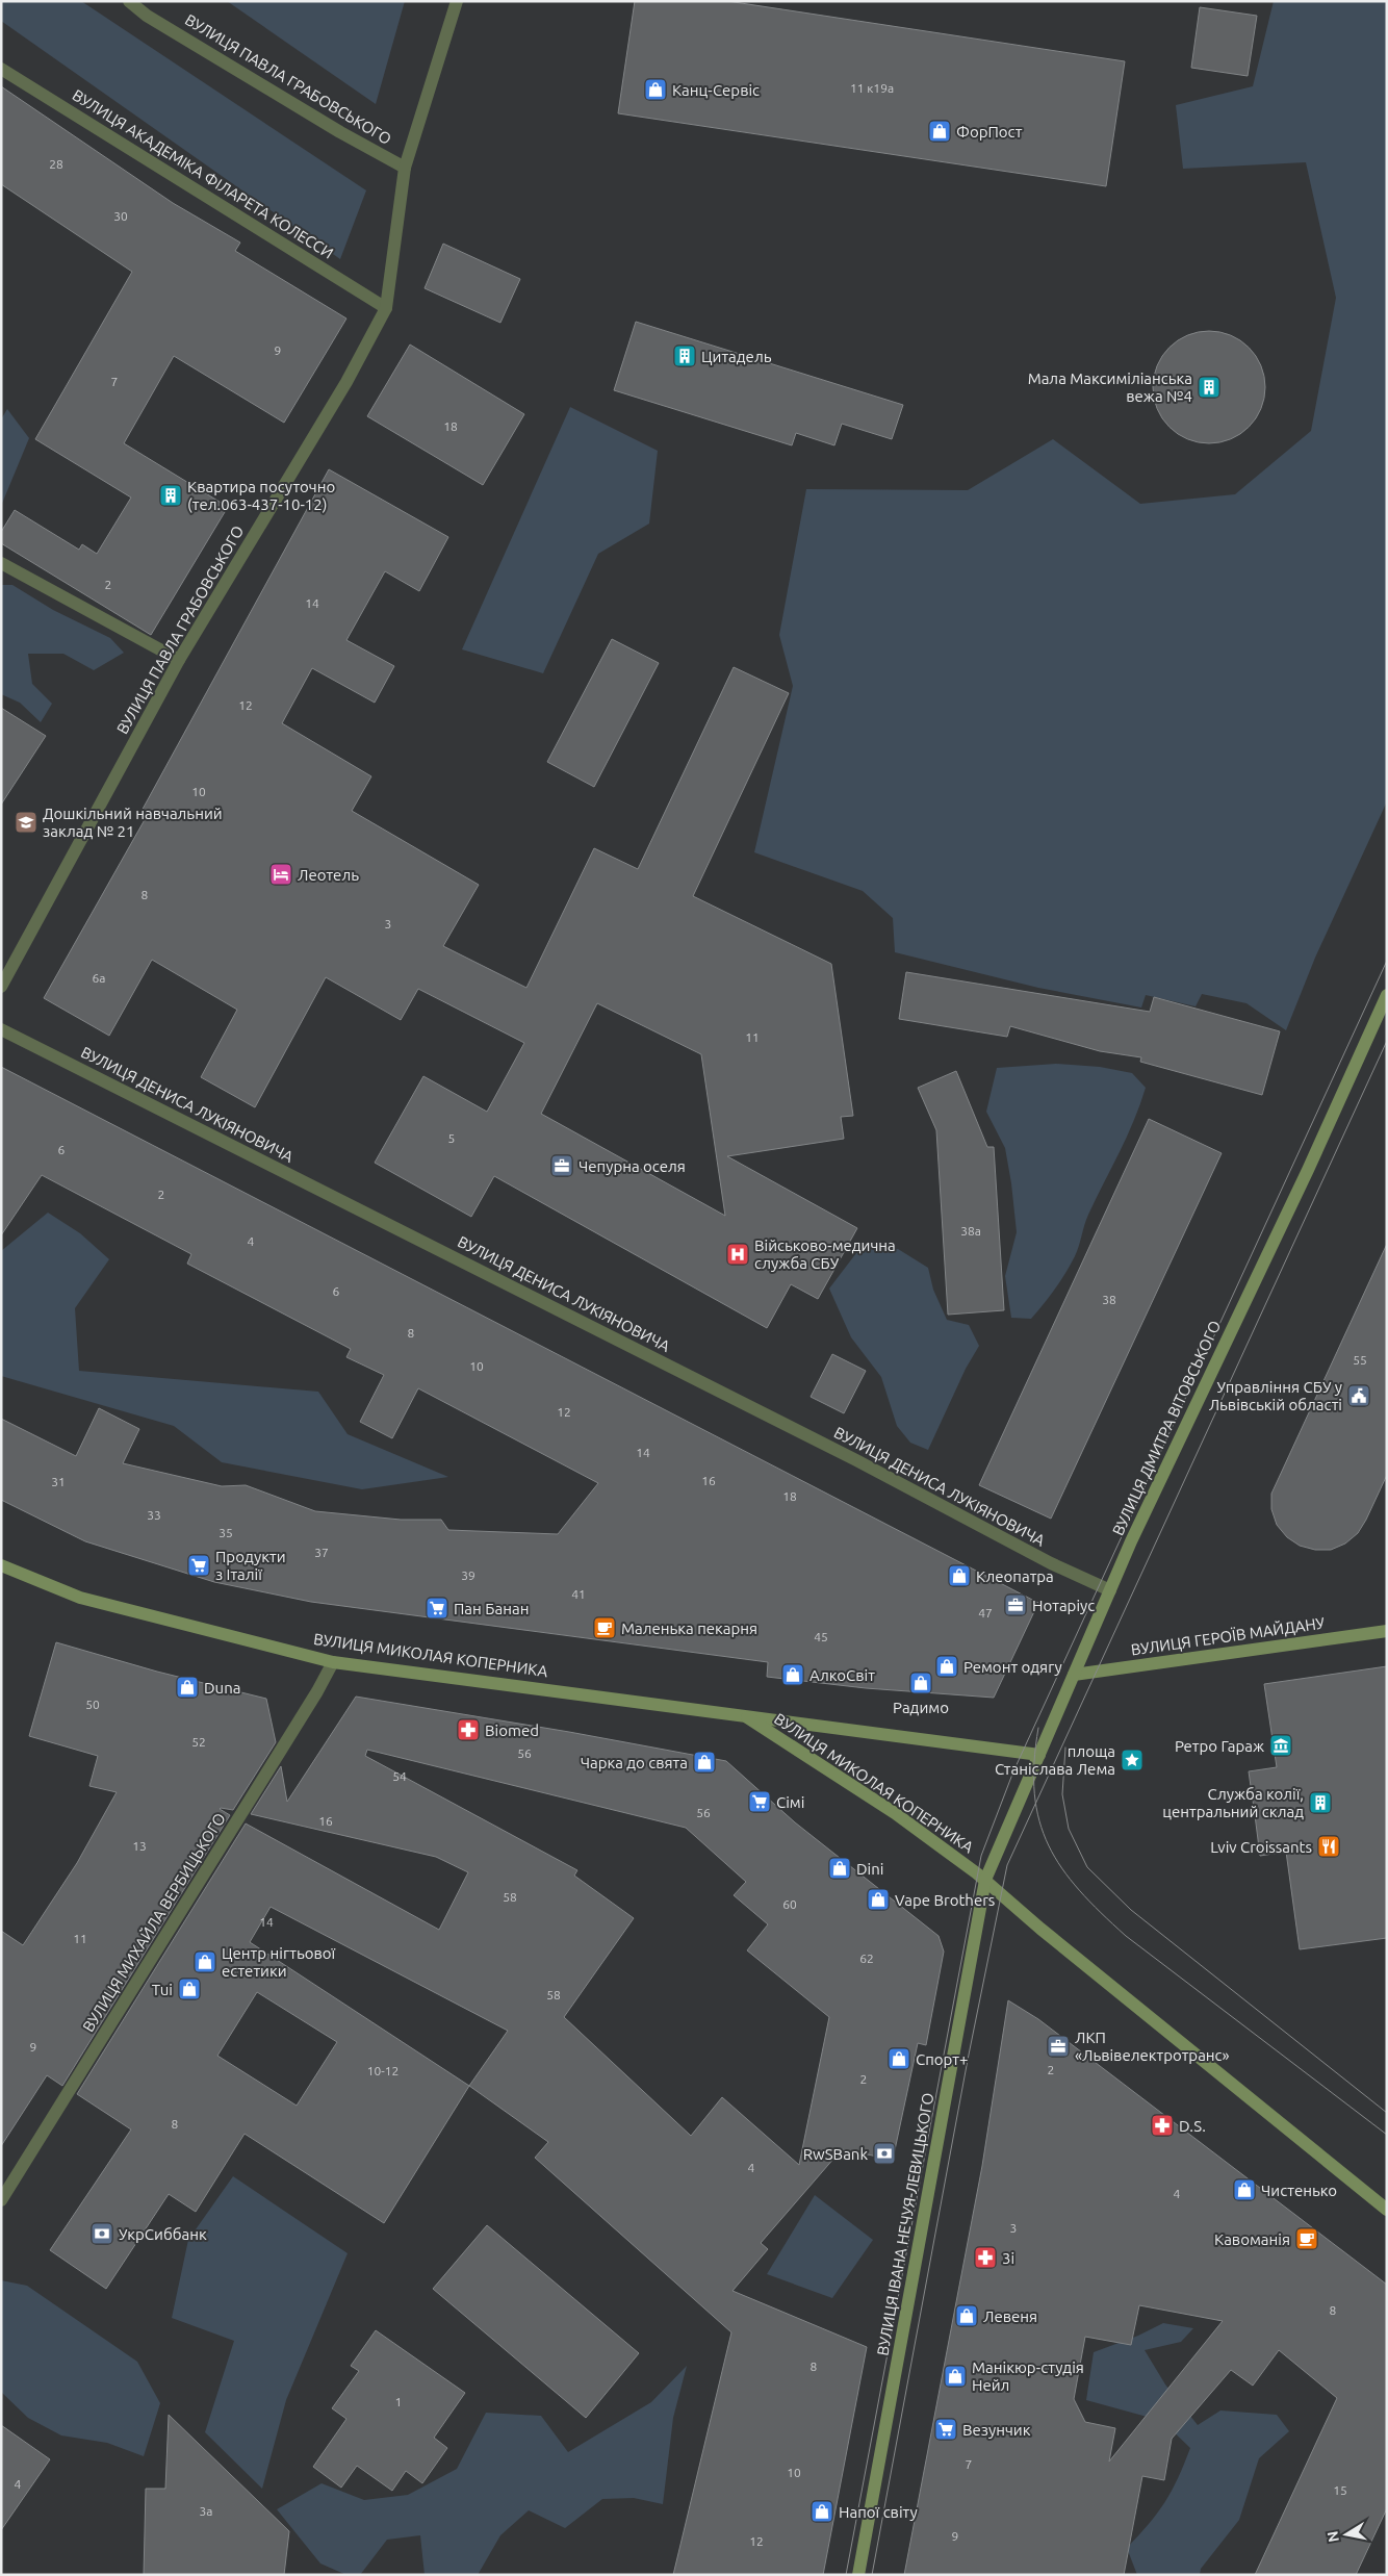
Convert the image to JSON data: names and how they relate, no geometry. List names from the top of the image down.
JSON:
{
  "streets": {
    "main road": [
      "ВУЛИЦЯ ДМИТРА ВІТОВСЬКОГО",
      "ВУЛИЦЯ ГЕРОЇВ МАЙДАНУ",
      "ВУЛИЦЯ МИКОЛАЯ КОПЕРНИКА",
      "ВУЛИЦЯ ІВАНА НЕЧУЯ-ЛЕВИЦЬКОГО"
    ],
    "street": [
      "ВУЛИЦЯ ПАВЛА ГРАБОВСЬКОГО",
      "ВУЛИЦЯ АКАДЕМІКА ФІЛАРЕТА КОЛЕССИ",
      "ВУЛИЦЯ ДЕНИСА ЛУКІЯНОВИЧА",
      "ВУЛИЦЯ МИХАЙЛА ВЕРБИЦЬКОГО"
    ]
  },
  "crossings": [
    ["ВУЛИЦЯ ПАВЛА ГРАБОВСЬКОГО", "ВУЛИЦЯ АКАДЕМІКА ФІЛАРЕТА КОЛЕССИ"],
    ["ВУЛИЦЯ ДЕНИСА ЛУКІЯНОВИЧА", "ВУЛИЦЯ ДМИТРА ВІТОВСЬКОГО"],
    ["ВУЛИЦЯ ДМИТРА ВІТОВСЬКОГО", "ВУЛИЦЯ ГЕРОЇВ МАЙДАНУ"],
    ["ВУЛИЦЯ ДМИТРА ВІТОВСЬКОГО", "ВУЛИЦЯ МИКОЛАЯ КОПЕРНИКА"],
    ["ВУЛИЦЯ ДМИТРА ВІТОВСЬКОГО", "ВУЛИЦЯ ІВАНА НЕЧУЯ-ЛЕВИЦЬКОГО"],
    ["ВУЛИЦЯ МИКОЛАЯ КОПЕРНИКА", "ВУЛИЦЯ МИХАЙЛА ВЕРБИЦЬКОГО"],
    ["ВУЛИЦЯ МИКОЛАЯ КОПЕРНИКА", "ВУЛИЦЯ ІВАНА НЕЧУЯ-ЛЕВИЦЬКОГО"]
  ],
  "places": {
    "shop": [
      "Канц-Сервіс",
      "ФорПост",
      "Клеопатра",
      "Ремонт одягу",
      "АлкоСвіт",
      "Радимо",
      "Duna",
      "Чарка до свята",
      "Dini",
      "Vape Brothers",
      "Центр нігтьової естетики",
      "Tui",
      "Спорт+",
      "Чистенько",
      "Левеня",
      "Манікюр-студія Нейл",
      "Напої світу"
    ],
    "building": [
      "Цитадель",
      "Мала Максиміліанська вежа №4",
      "Квартира посуточно (тел.063-437-10-12)",
      "Служба колії, центральний склад"
    ],
    "school or university": ["Дошкільний навчальний заклад № 21"],
    "hotel": ["Леотель"],
    "office": ["Чепурна оселя", "Нотаріус", "ЛКП «Львівелектротранс»"],
    "hospital": ["Військово-медична служба СБУ"],
    "public building": ["Управління СБУ у Львівській області"],
    "supermarket": [
      "Продукти з Італії",
      "Пан Банан",
      "Сімі",
      "Везунчик"
    ],
    "cafe": ["Маленька пекарня", "Кавоманія"],
    "pharmacy": ["Biomed", "D.S.", "3і"],
    "museum": ["Ретро Гараж"],
    "place": ["площа Станіслава Лема"],
    "restaurant": ["Lviv Croissants"],
    "bank": ["RwSBank", "УкрСиббанк"]
  },
  "house_numbers": [
    "11 к19а",
    "28",
    "30",
    "9",
    "7",
    "18",
    "2",
    "14",
    "12",
    "10",
    "8",
    "3",
    "6а",
    "11",
    "5",
    "6",
    "2",
    "38а",
    "4",
    "6",
    "38",
    "8",
    "55",
    "10",
    "12",
    "14",
    "16",
    "31",
    "18",
    "33",
    "35",
    "37",
    "39",
    "41",
    "47",
    "45",
    "50",
    "52",
    "56",
    "54",
    "56",
    "16",
    "13",
    "58",
    "60",
    "14",
    "11",
    "62",
    "58",
    "9",
    "2",
    "10-12",
    "2",
    "8",
    "4",
    "4",
    "3",
    "8",
    "8",
    "1",
    "7",
    "10",
    "4",
    "15",
    "3а",
    "9",
    "12"
  ],
  "north": "left"
}
